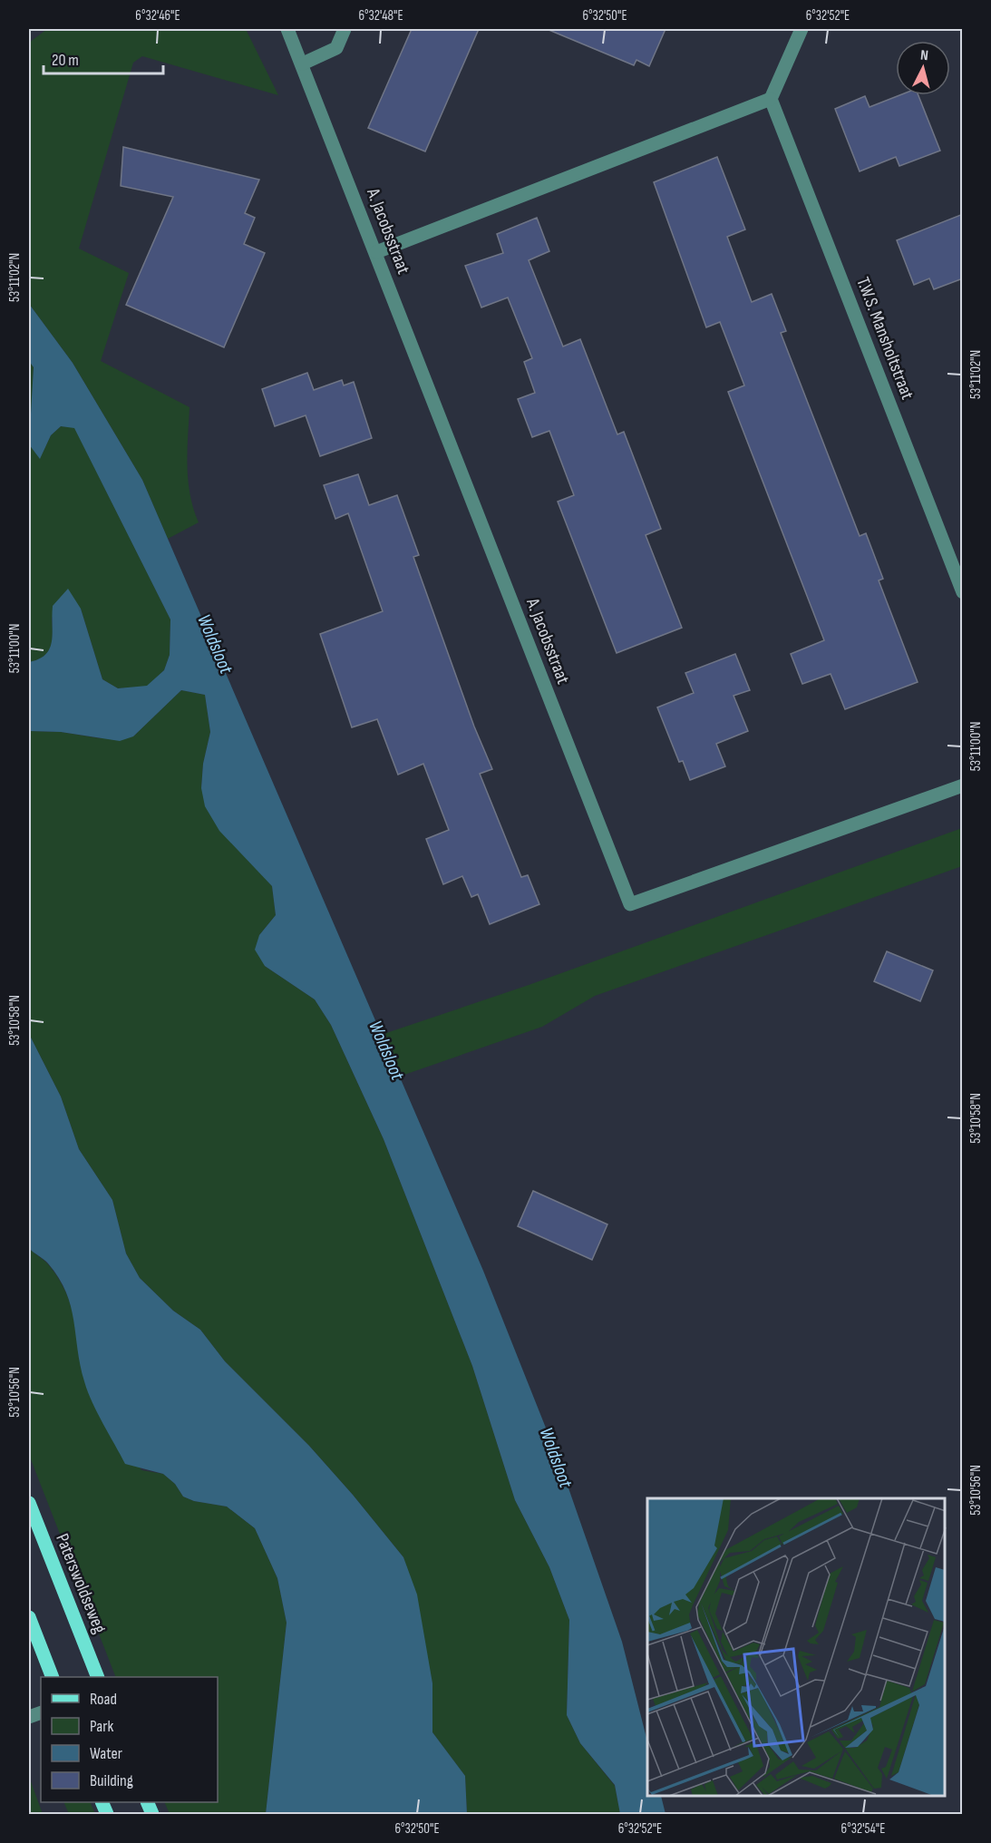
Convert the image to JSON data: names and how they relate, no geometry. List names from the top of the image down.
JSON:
{
  "streets": {
    "main road": ["Paterswoldseweg"],
    "street": ["A. Jacobsstraat", "T.W.S. Mansholtstraat"]
  },
  "water": ["Woldsloot"],
  "legend": [
    "Road",
    "Park",
    "Water",
    "Building"
  ],
  "scale_bar": "20 m",
  "north": "top",
  "coordinates": [
    "6°32'46\"E",
    "6°32'48\"E",
    "6°32'50\"E",
    "6°32'52\"E",
    "53°11'02\"N",
    "53°11'00\"N",
    "53°10'58\"N",
    "53°10'56\"N",
    "6°32'54\"E"
  ]
}
